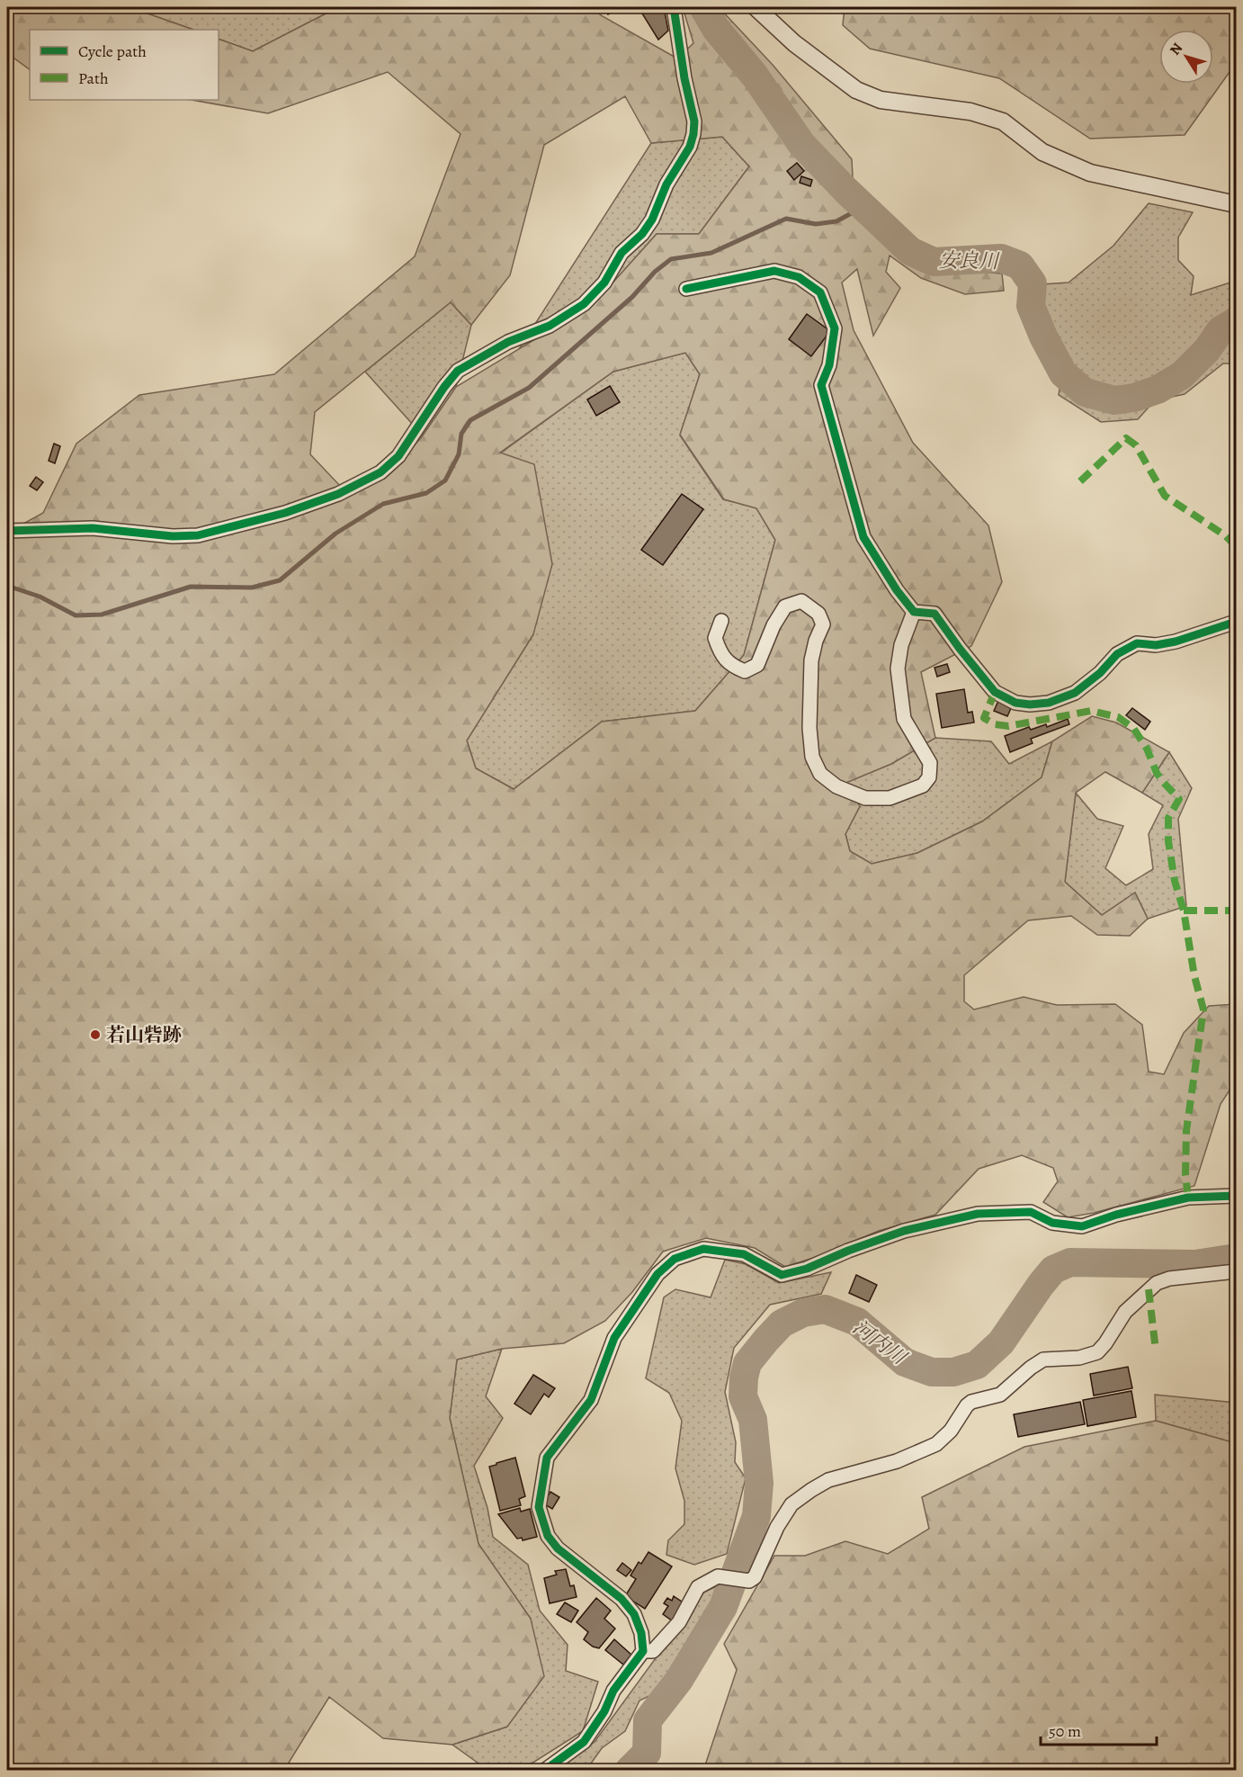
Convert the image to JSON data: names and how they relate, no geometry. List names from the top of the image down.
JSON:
{
  "water": ["安良川", "河内川"],
  "places": ["若山砦跡"],
  "legend": ["Cycle path", "Path"],
  "scale_bar": "50 m",
  "north": "top left"
}
